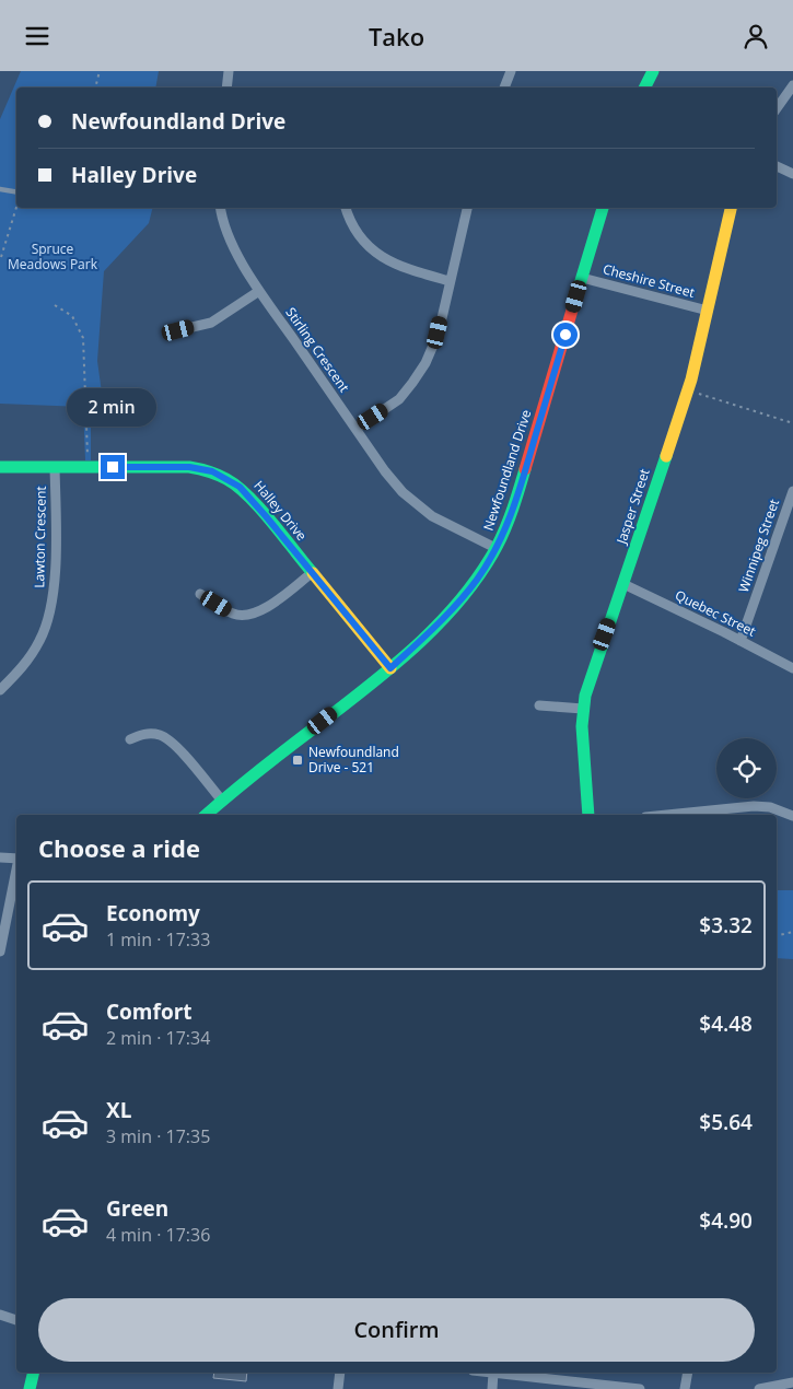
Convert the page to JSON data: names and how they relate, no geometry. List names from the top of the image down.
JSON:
{
  "streets": {
    "street": [
      "Cheshire Street",
      "Stirling Crescent",
      "Newfoundland Drive",
      "Jasper Street",
      "Halley Drive",
      "Lawton Crescent",
      "Winnipeg Street",
      "Quebec Street"
    ]
  },
  "crossings": [
    ["Cheshire Street", "Newfoundland Drive"],
    ["Cheshire Street", "Jasper Street"],
    ["Stirling Crescent", "Newfoundland Drive"],
    ["Newfoundland Drive", "Halley Drive"],
    ["Jasper Street", "Quebec Street"],
    ["Halley Drive", "Lawton Crescent"],
    ["Winnipeg Street", "Quebec Street"]
  ],
  "parks": ["Spruce Meadows Park"],
  "places": {
    "transit": ["Newfoundland Drive - 521"]
  },
  "page": {
    "header": "Tako",
    "banner": ["Newfoundland Drive", "Halley Drive"],
    "bubble": "2 min",
    "heading": "Choose a ride",
    "list": [
      {
        "name": "Economy",
        "note": "1 min · 17:33",
        "value": "$3.32"
      },
      {
        "name": "Comfort",
        "note": "2 min · 17:34",
        "value": "$4.48"
      },
      {
        "name": "XL",
        "note": "3 min · 17:35",
        "value": "$5.64"
      },
      {
        "name": "Green",
        "note": "4 min · 17:36",
        "value": "$4.90"
      }
    ],
    "buttons": "Confirm"
  }
}
